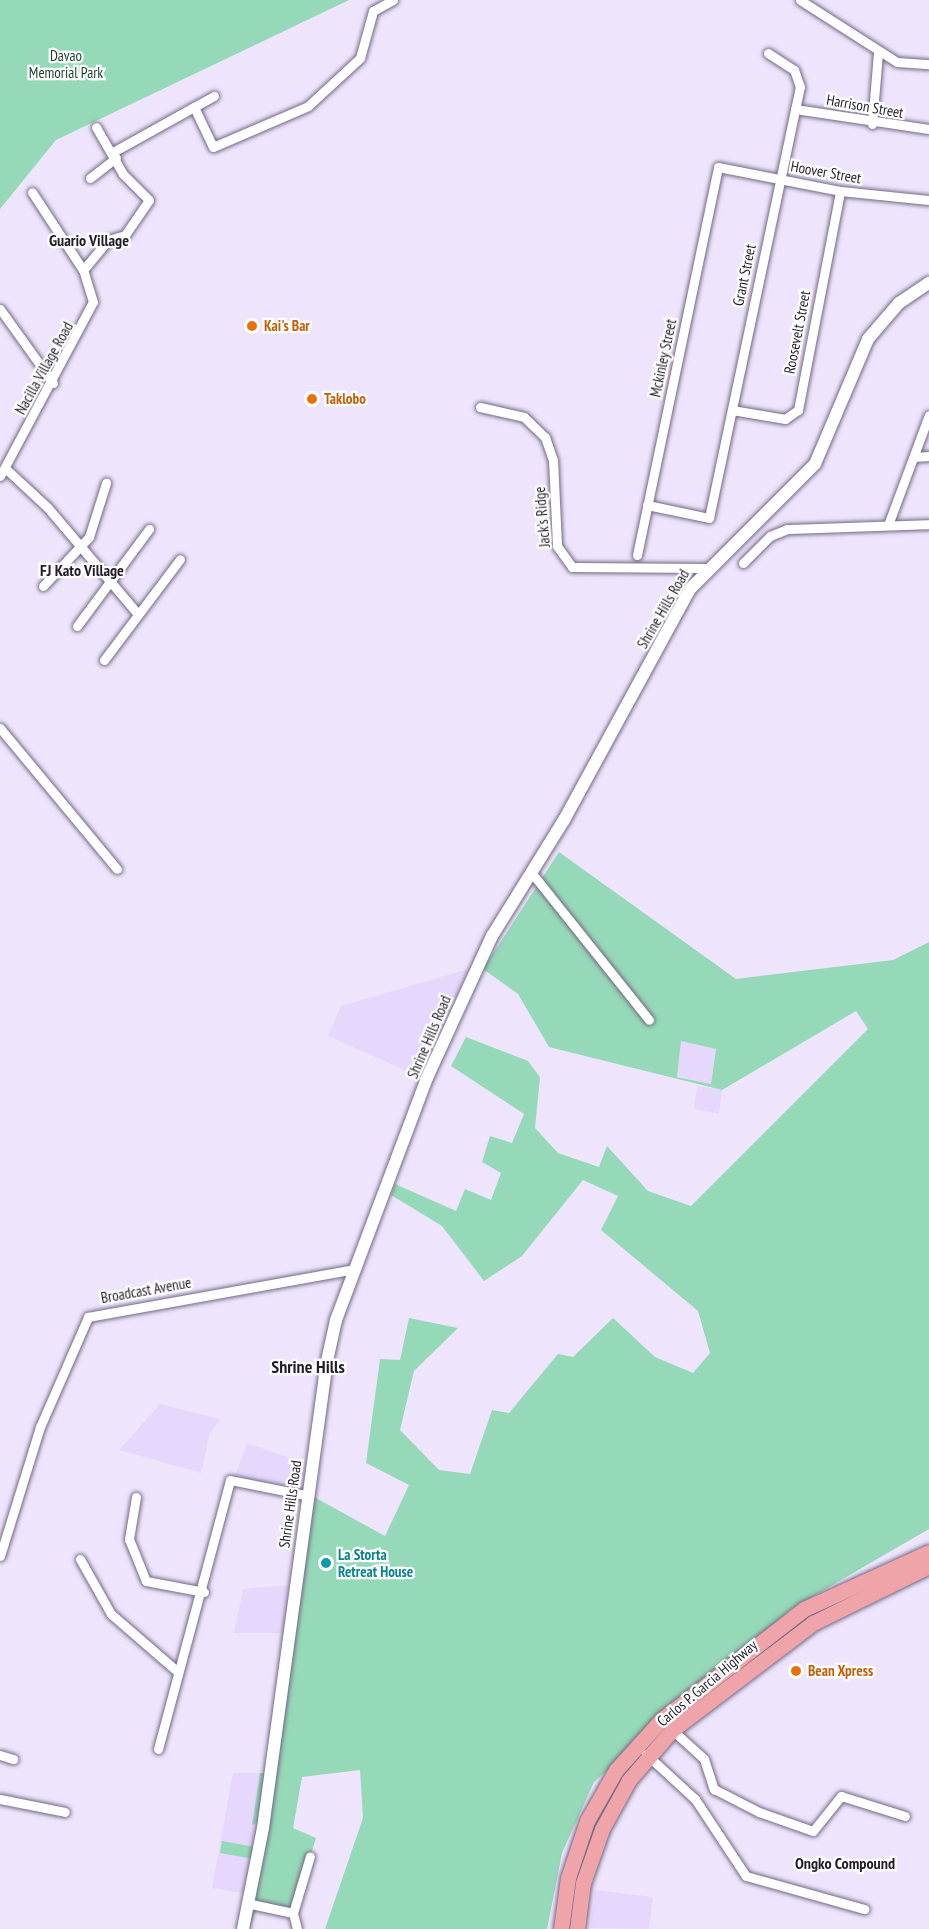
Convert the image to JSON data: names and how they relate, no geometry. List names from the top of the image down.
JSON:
{
  "streets": {
    "highway": ["Carlos P. Garcia Highway"],
    "street": [
      "Harrison Street",
      "Hoover Street",
      "Grant Street",
      "Roosevelt Street",
      "Mckinley Street",
      "Nacilla Village Road",
      "Jack's Ridge",
      "Shrine Hills Road",
      "Broadcast Avenue"
    ]
  },
  "crossings": [
    ["Harrison Street", "Grant Street"],
    ["Hoover Street", "Grant Street"],
    ["Hoover Street", "Roosevelt Street"],
    ["Hoover Street", "Mckinley Street"],
    ["Grant Street", "Roosevelt Street"],
    ["Grant Street", "Mckinley Street"],
    ["Jack's Ridge", "Shrine Hills Road"],
    ["Shrine Hills Road", "Broadcast Avenue"]
  ],
  "districts": [
    "Guario Village",
    "FJ Kato Village",
    "Shrine Hills",
    "Ongko Compound"
  ],
  "parks": ["Davao Memorial Park"],
  "places": [
    "Kai's Bar",
    "Taklobo",
    "La Storta Retreat House",
    "Bean Xpress"
  ]
}
